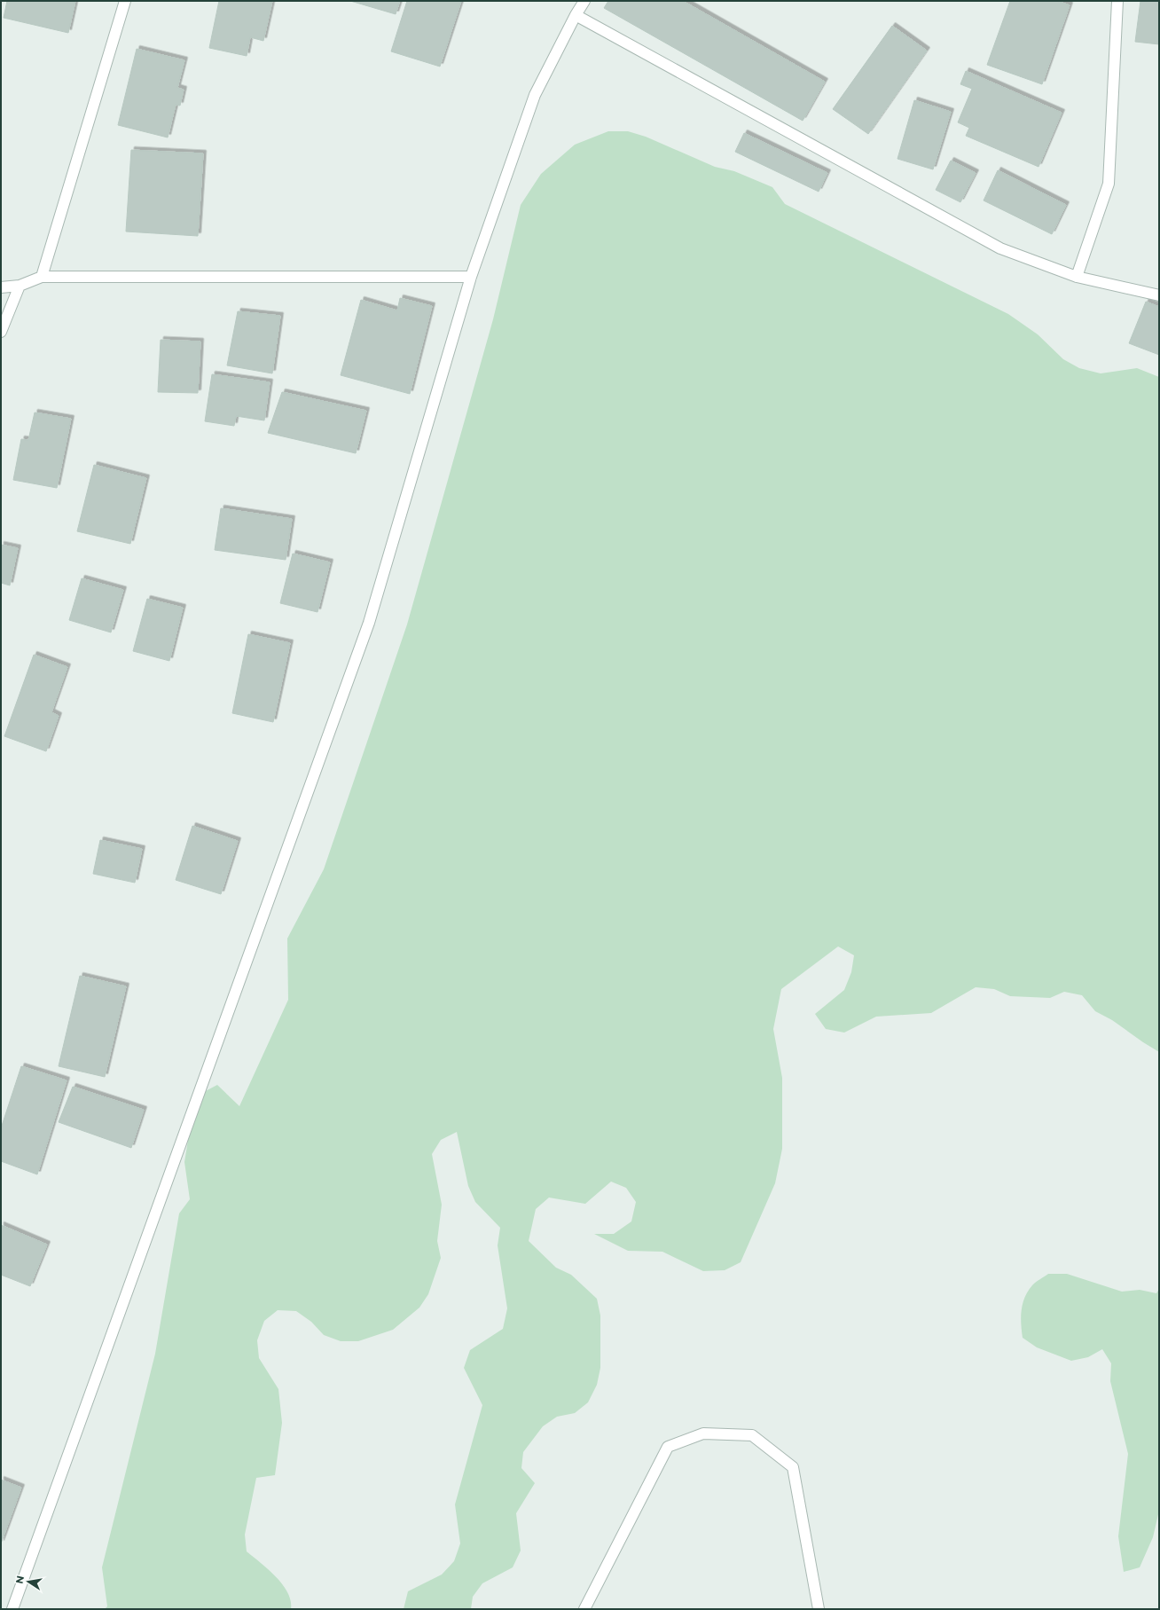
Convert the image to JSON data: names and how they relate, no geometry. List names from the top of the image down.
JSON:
{
  "north": "left"
}
